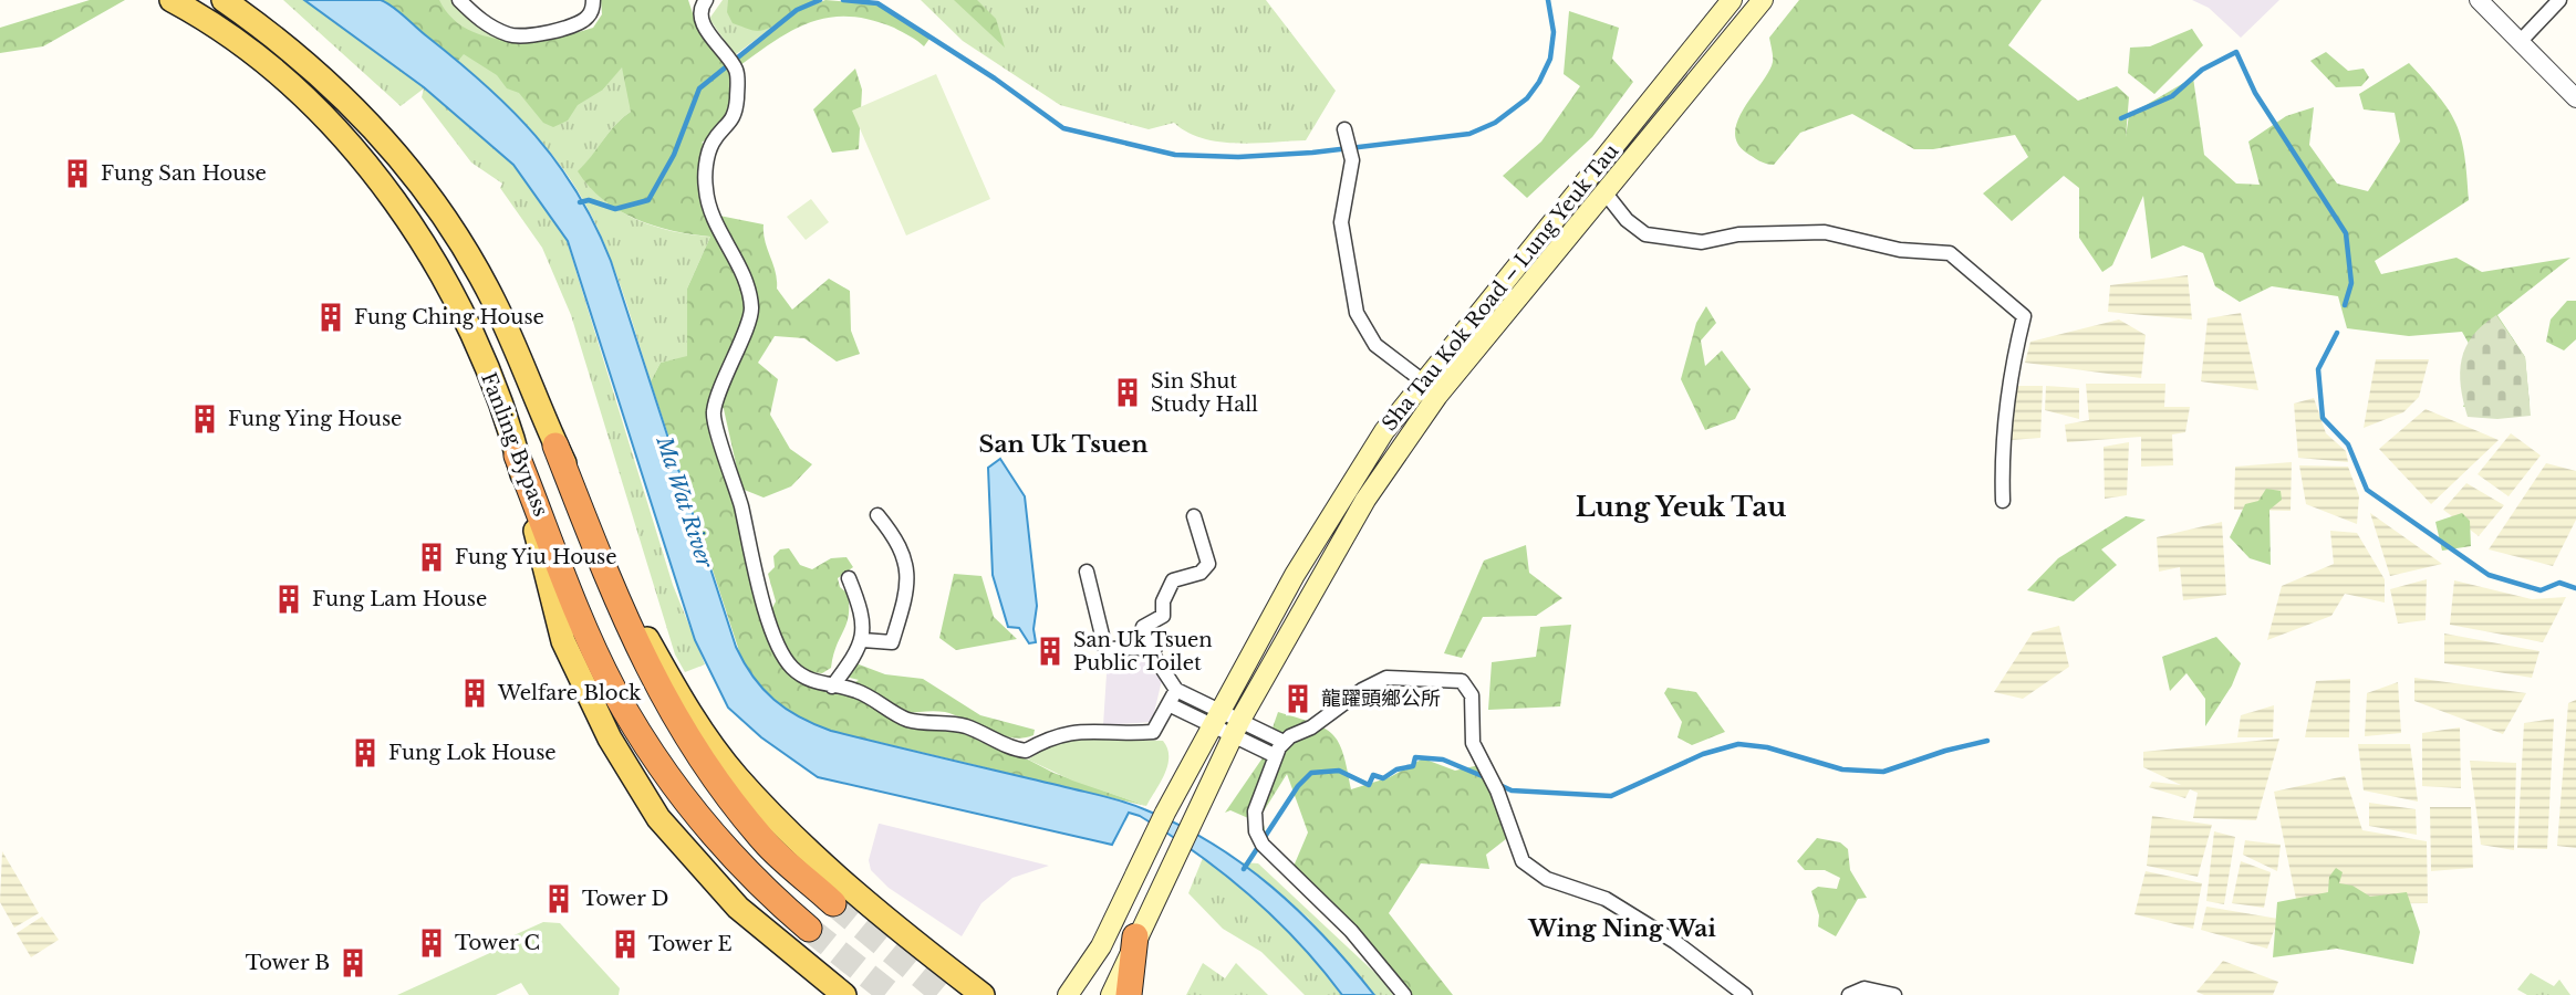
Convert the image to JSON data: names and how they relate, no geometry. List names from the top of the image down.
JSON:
{
  "streets": {
    "highway": ["Fanling Bypass"],
    "main road": ["Sha Tau Kok Road – Lung Yeuk Tau"]
  },
  "districts": ["San Uk Tsuen", "Lung Yeuk Tau", "Wing Ning Wai"],
  "water": ["Ma Wat River"],
  "places": {
    "building": [
      "Fung San House",
      "Fung Ching House",
      "Sin Shut Study Hall",
      "Fung Ying House",
      "Fung Yiu House",
      "Fung Lam House",
      "San Uk Tsuen Public Toilet",
      "Welfare Block",
      "龍躍頭鄉公所",
      "Fung Lok House",
      "Tower D",
      "Tower C",
      "Tower E",
      "Tower B"
    ]
  }
}
